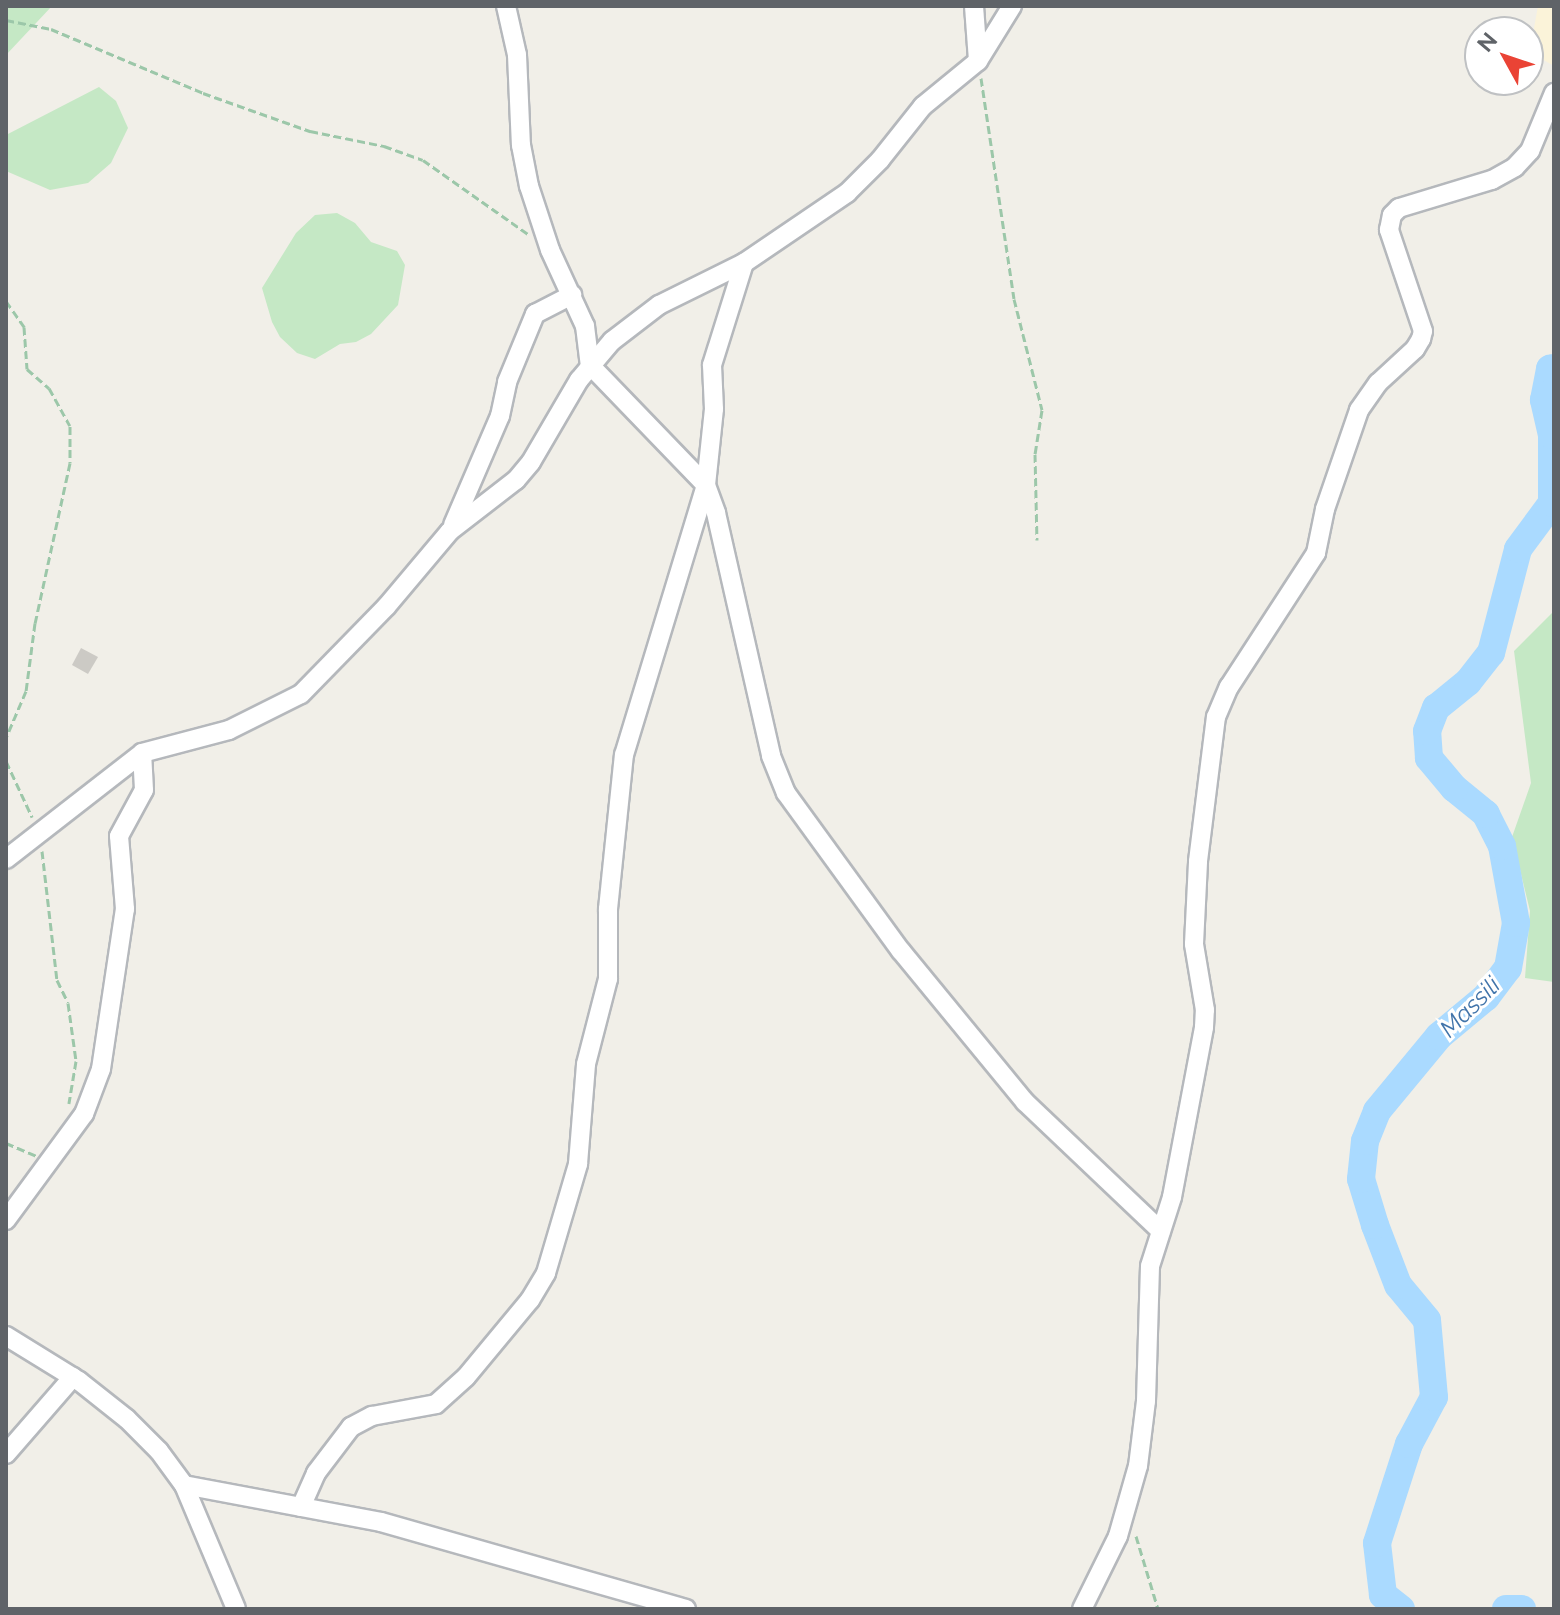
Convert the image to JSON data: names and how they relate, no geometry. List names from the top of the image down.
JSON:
{
  "water": ["Massili"],
  "north": "top left"
}
